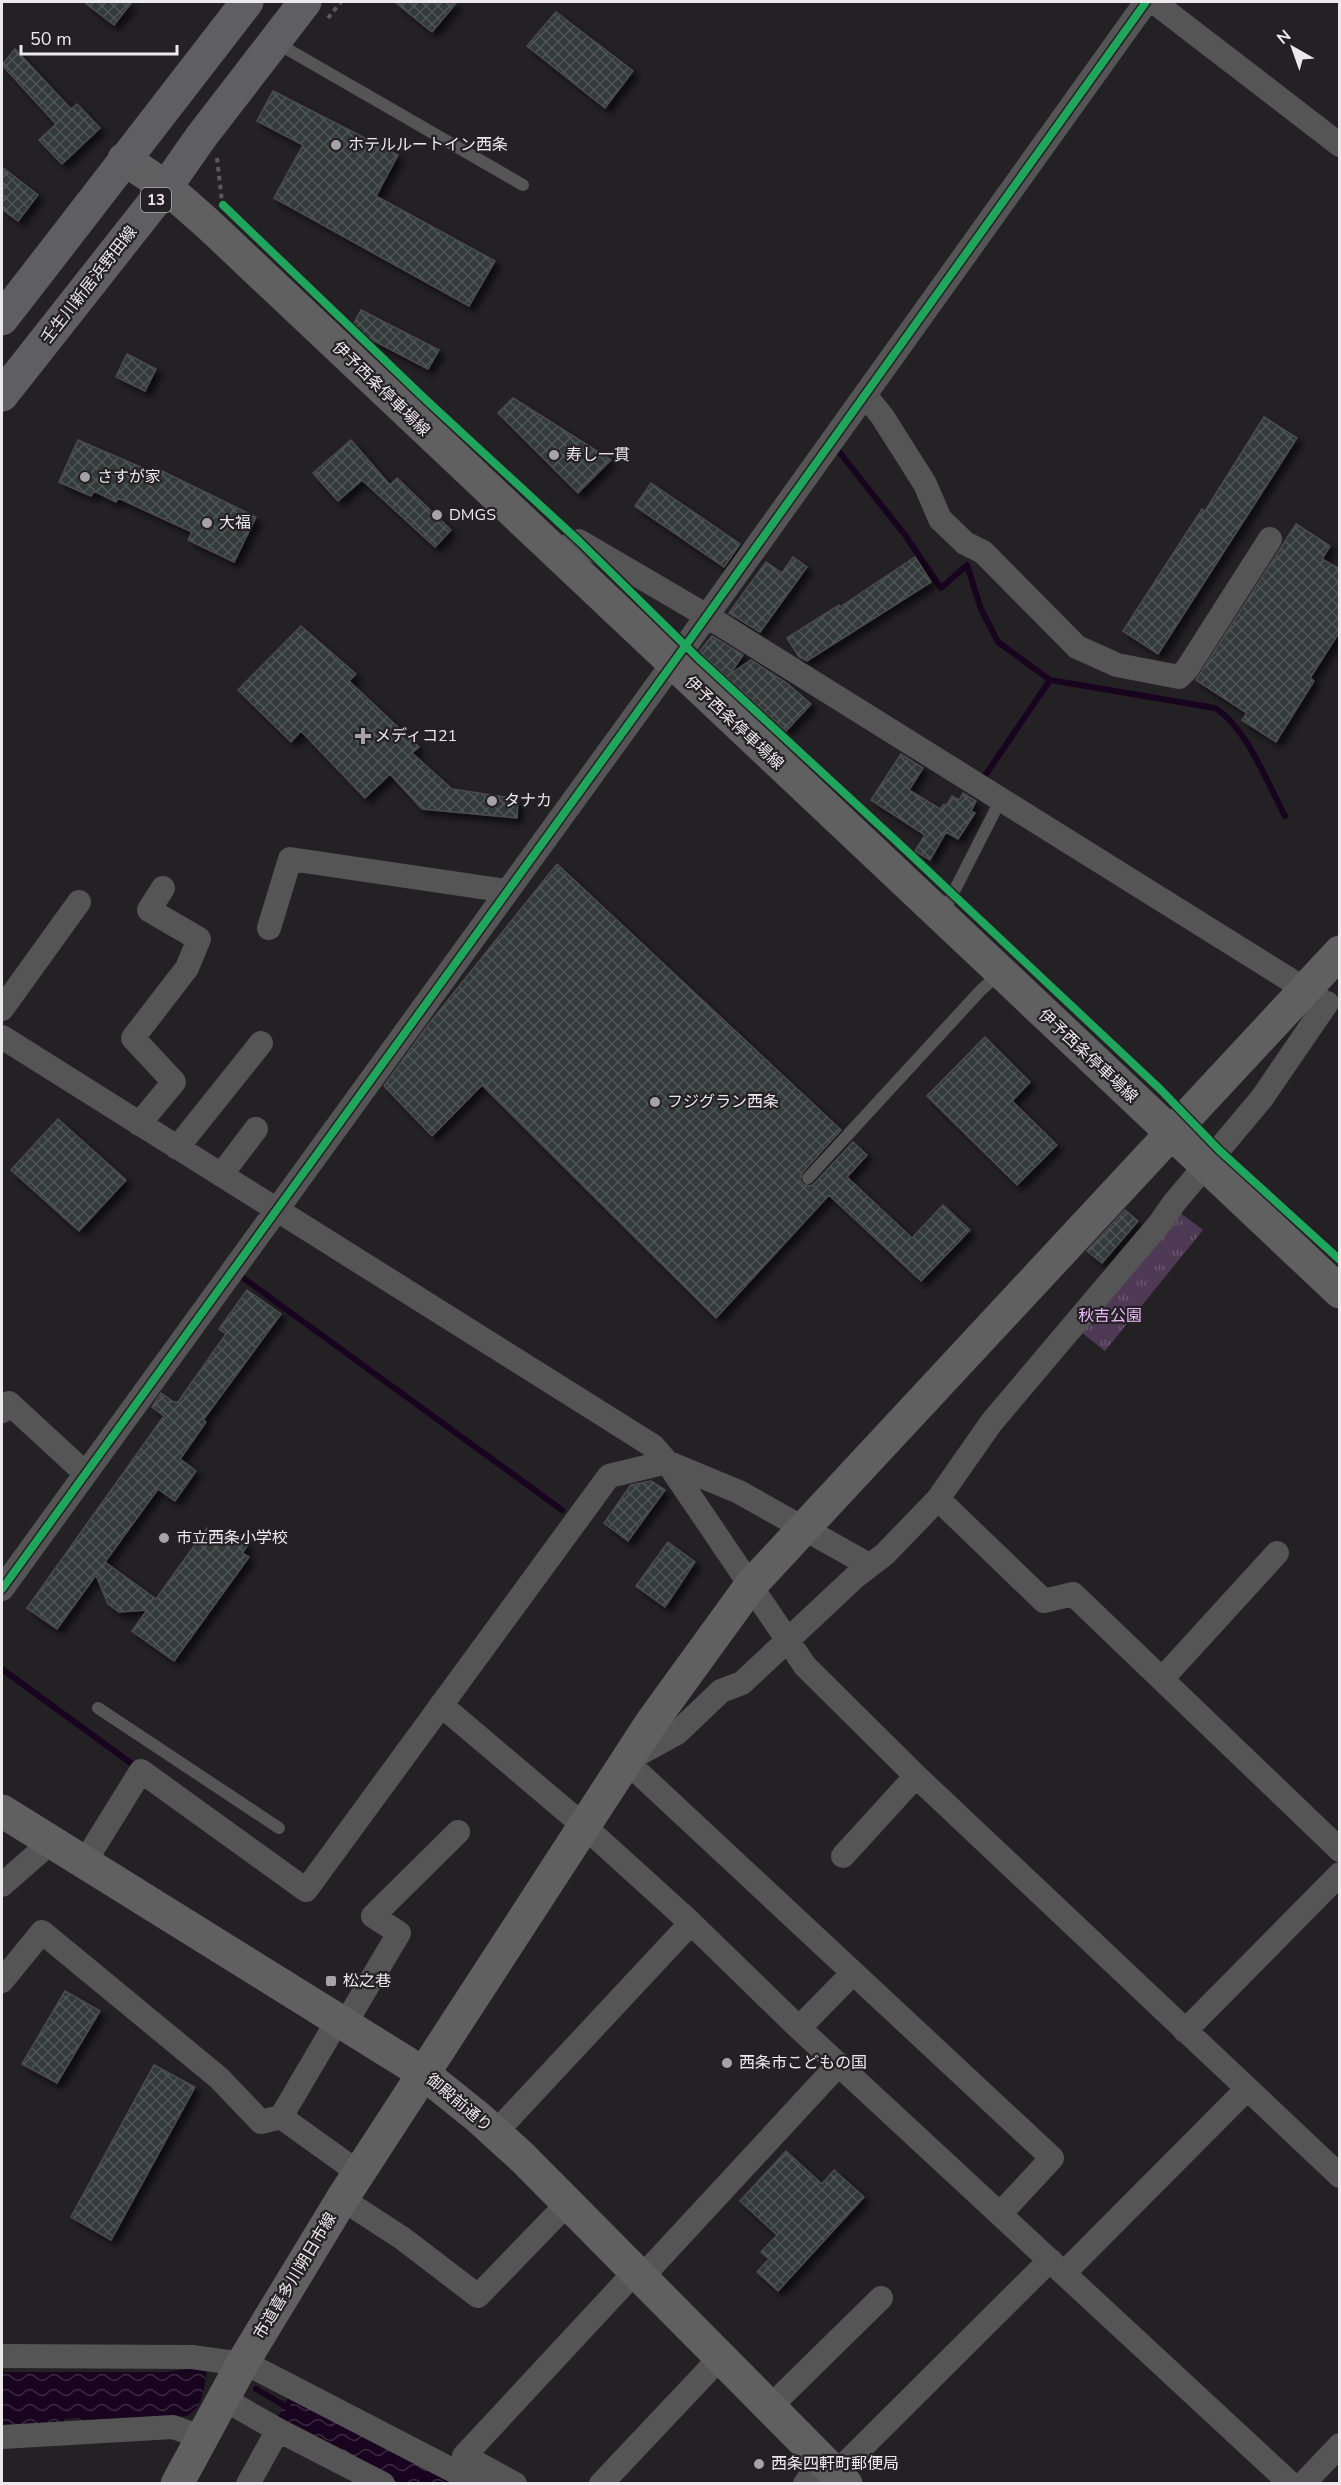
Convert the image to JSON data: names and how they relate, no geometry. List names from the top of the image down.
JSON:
{
  "streets": {
    "main road": ["13", "壬生川新居浜野田線"],
    "street": ["伊予西条停車場線", "御殿前通り", "市道喜多川朔日市線"]
  },
  "crossings": [
    ["壬生川新居浜野田線", "伊予西条停車場線"],
    ["伊予西条停車場線", "市道喜多川朔日市線"],
    ["御殿前通り", "市道喜多川朔日市線"]
  ],
  "parks": ["秋吉公園"],
  "places": {
    "other": [
      "ホテルルートイン西条",
      "寿し一貫",
      "さすが家",
      "DMGS",
      "大福",
      "タナカ",
      "フジグラン西条",
      "市立西条小学校",
      "西条市こどもの国",
      "西条四軒町郵便局"
    ],
    "health": ["メディコ21"],
    "transit": ["松之巷"]
  },
  "scale_bar": "50 m",
  "north": "top left"
}
